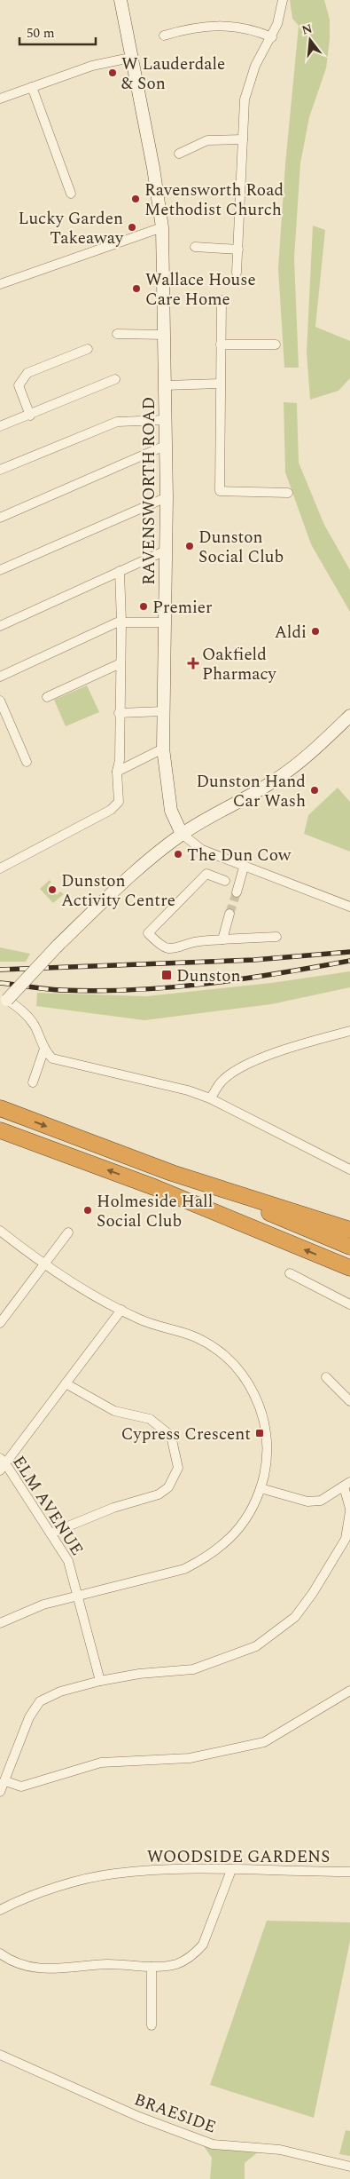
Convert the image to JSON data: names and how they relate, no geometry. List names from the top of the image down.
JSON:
{
  "streets": {
    "street": [
      "RAVENSWORTH ROAD",
      "ELM AVENUE",
      "WOODSIDE GARDENS",
      "BRAESIDE"
    ]
  },
  "places": {
    "other": [
      "W Lauderdale & Son",
      "Ravensworth Road Methodist Church",
      "Lucky Garden Takeaway",
      "Wallace House Care Home",
      "Dunston Social Club",
      "Premier",
      "Aldi",
      "Dunston Hand Car Wash",
      "The Dun Cow",
      "Dunston Activity Centre",
      "Holmeside Hall Social Club"
    ],
    "health": ["Oakfield Pharmacy"],
    "transit": ["Dunston", "Cypress Crescent"]
  },
  "scale_bar": "50 m",
  "north": "top"
}
